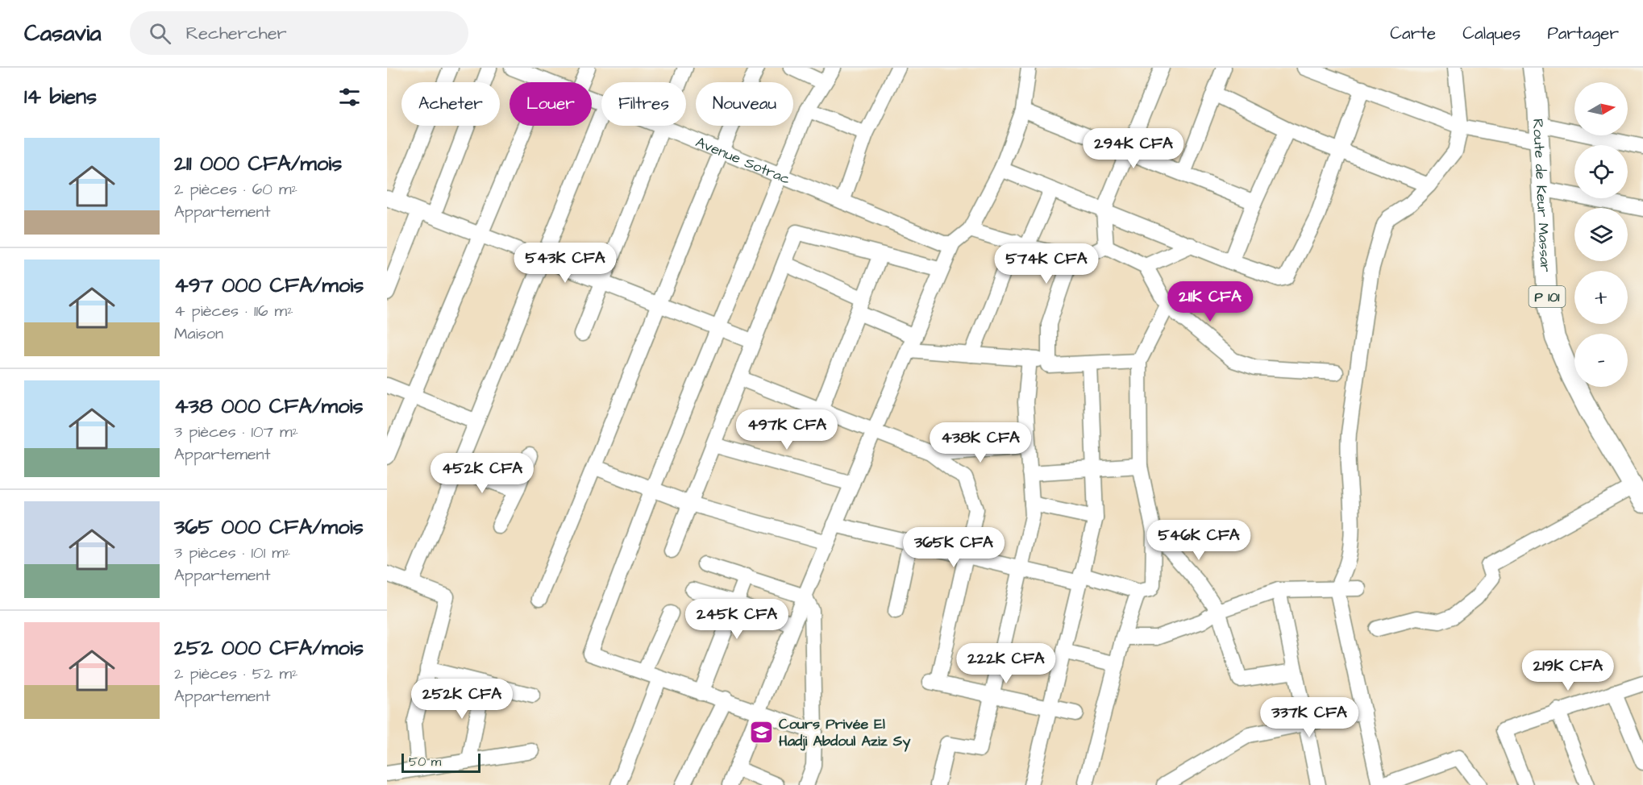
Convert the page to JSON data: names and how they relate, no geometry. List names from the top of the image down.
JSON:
{
  "streets": {
    "main road": ["Route de Keur Massar", "P 101"],
    "street": ["Avenue Sotrac"]
  },
  "places": {
    "school or university": ["Cours Privée El Hadji Abdoul Aziz Sy"]
  },
  "scale_bar": "50 m",
  "north": "right",
  "page": {
    "header": "Casavia",
    "search": "Rechercher",
    "nav": ["Carte", "Calques", "Partager"],
    "heading": "14 biens",
    "map_buttons": ["+", "−"],
    "chip": [
      "Acheter",
      "Louer",
      "Filtres",
      "Nouveau"
    ],
    "list": [
      {
        "name": "211 000 CFA/mois",
        "note": "2 pièces · 60 m² · Appartement"
      },
      {
        "name": "497 000 CFA/mois",
        "note": "4 pièces · 116 m² · Maison"
      },
      {
        "name": "438 000 CFA/mois",
        "note": "3 pièces · 107 m² · Appartement"
      },
      {
        "name": "365 000 CFA/mois",
        "note": "3 pièces · 101 m² · Appartement"
      },
      {
        "name": "252 000 CFA/mois",
        "note": "2 pièces · 52 m² · Appartement"
      }
    ],
    "price": [
      "294K CFA",
      "543K CFA",
      "574K CFA",
      "211K CFA",
      "497K CFA",
      "438K CFA",
      "452K CFA",
      "546K CFA",
      "365K CFA",
      "245K CFA",
      "222K CFA",
      "219K CFA",
      "252K CFA",
      "337K CFA"
    ],
    "scale": "50 m"
  }
}
